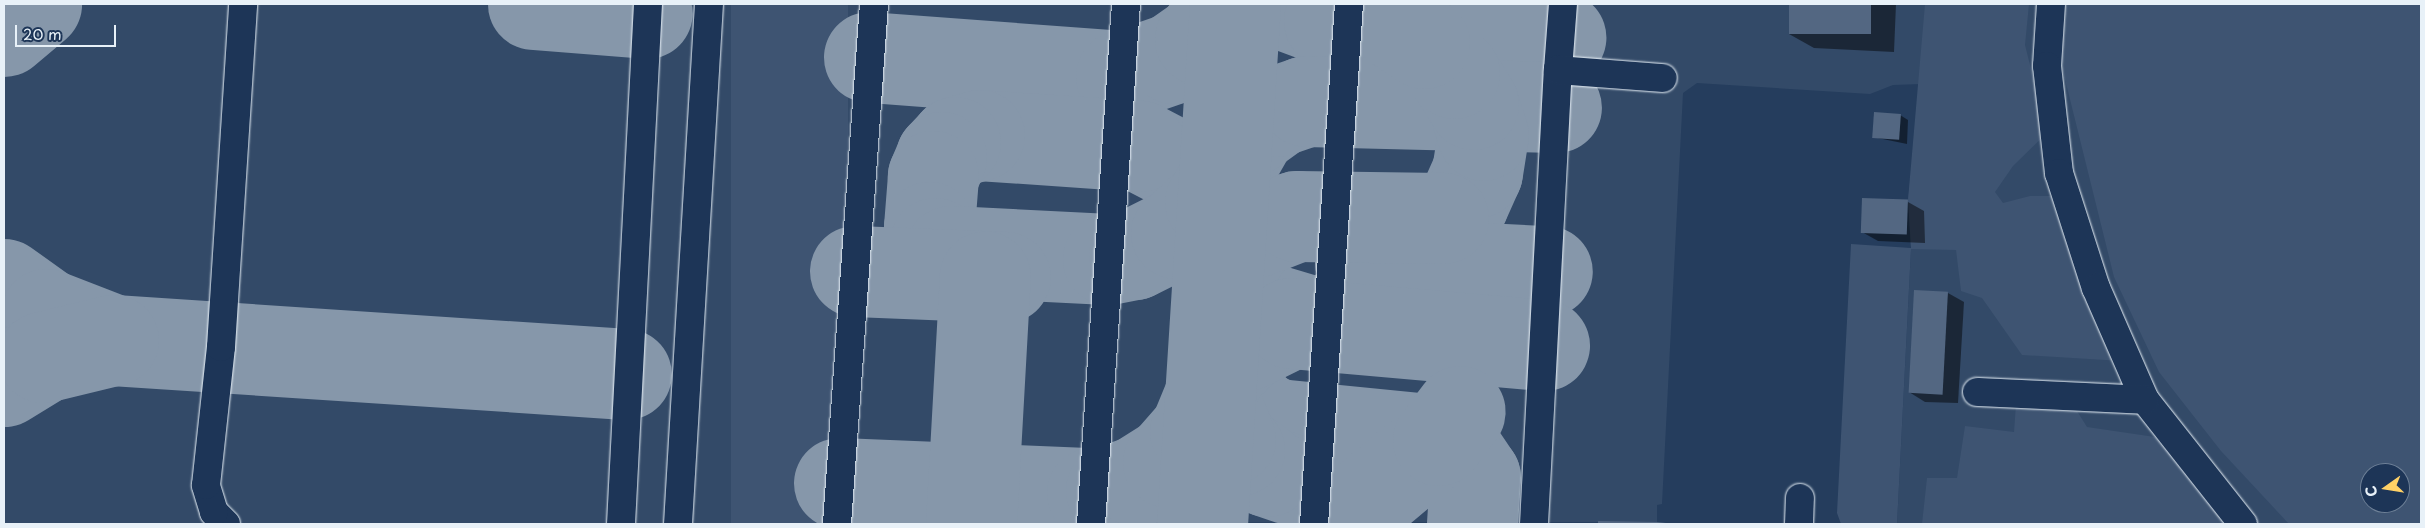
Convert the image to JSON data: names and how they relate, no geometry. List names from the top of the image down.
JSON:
{
  "scale_bar": "20 m",
  "north": "left"
}
